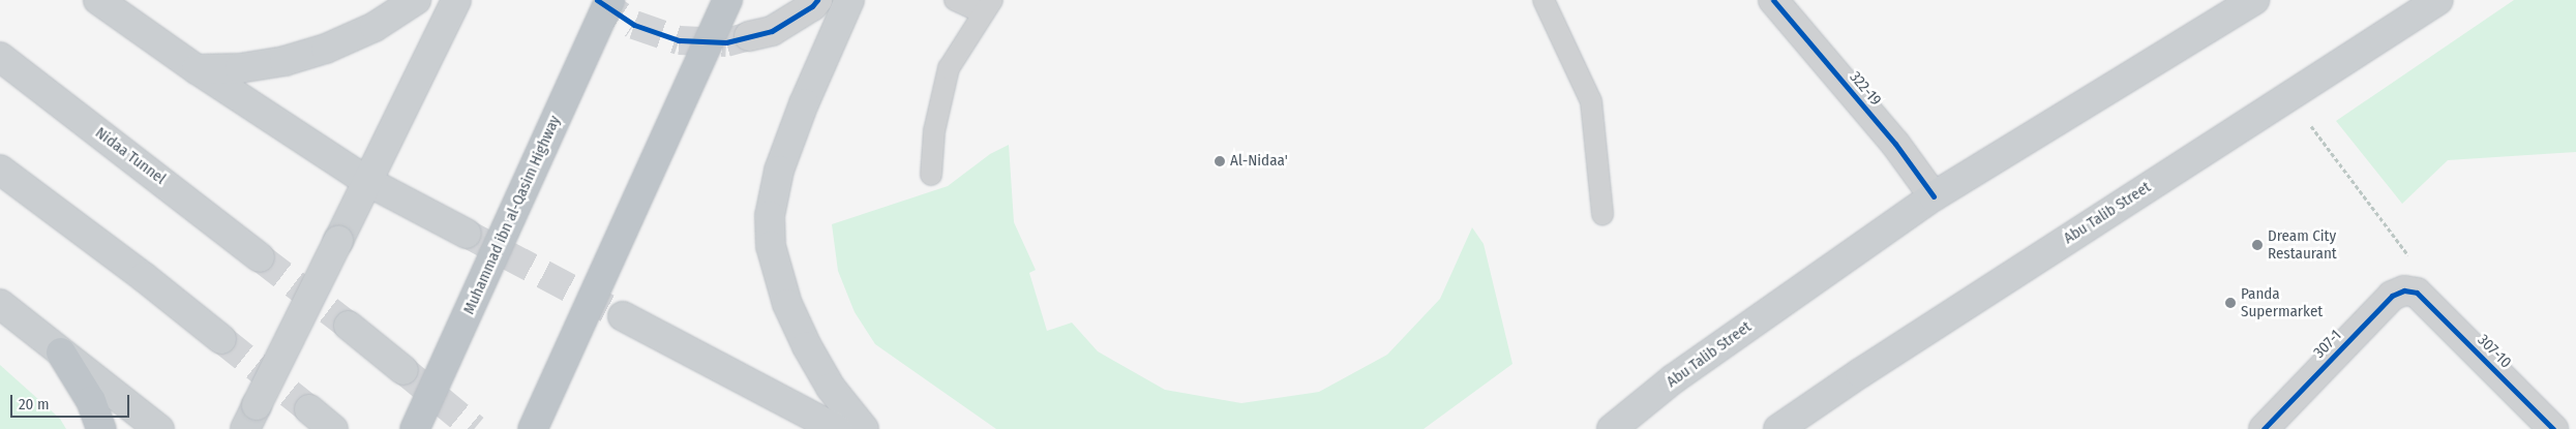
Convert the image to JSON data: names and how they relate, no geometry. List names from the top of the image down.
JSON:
{
  "streets": {
    "highway": ["Muhammad ibn al-Qasim Highway"],
    "main road": ["Nidaa Tunnel", "Abu Talib Street"],
    "street": ["322-19", "307-1", "307-10"]
  },
  "crossings": [
    ["322-19", "Abu Talib Street"],
    ["307-1", "307-10"]
  ],
  "places": ["Al-Nidaa'", "Dream City Restaurant", "Panda Supermarket"],
  "scale_bar": "20 m"
}
